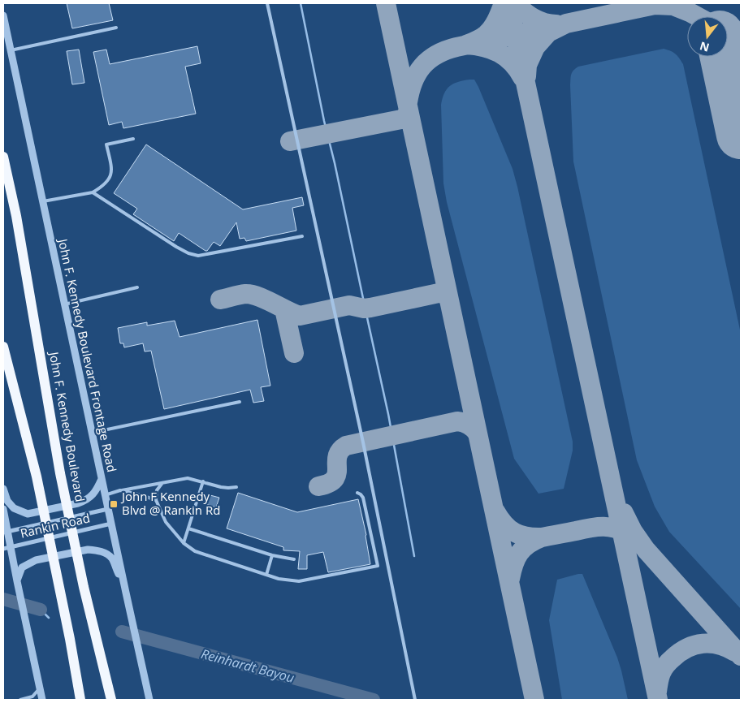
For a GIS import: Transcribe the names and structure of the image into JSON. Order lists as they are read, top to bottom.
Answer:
{
  "streets": {
    "highway": ["John F. Kennedy Boulevard"],
    "street": ["John F. Kennedy Boulevard Frontage Road", "Rankin Road"]
  },
  "crossings": [
    ["John F. Kennedy Boulevard Frontage Road", "Rankin Road"]
  ],
  "water": ["Reinhardt Bayou"],
  "places": {
    "transit": ["John F Kennedy Blvd @ Rankin Rd"]
  },
  "north": "bottom"
}
